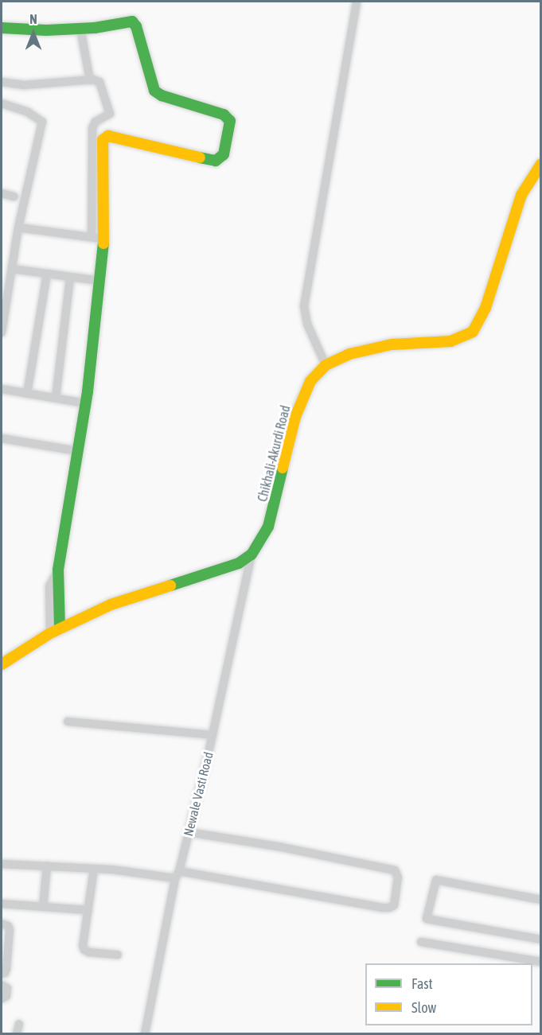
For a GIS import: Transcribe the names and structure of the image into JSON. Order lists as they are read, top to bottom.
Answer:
{
  "streets": {
    "street": ["Chikhali-Akurdi Road", "Newale Vasti Road"]
  },
  "crossings": [
    ["Chikhali-Akurdi Road", "Newale Vasti Road"]
  ],
  "legend": ["Fast", "Slow"],
  "north": "top"
}
